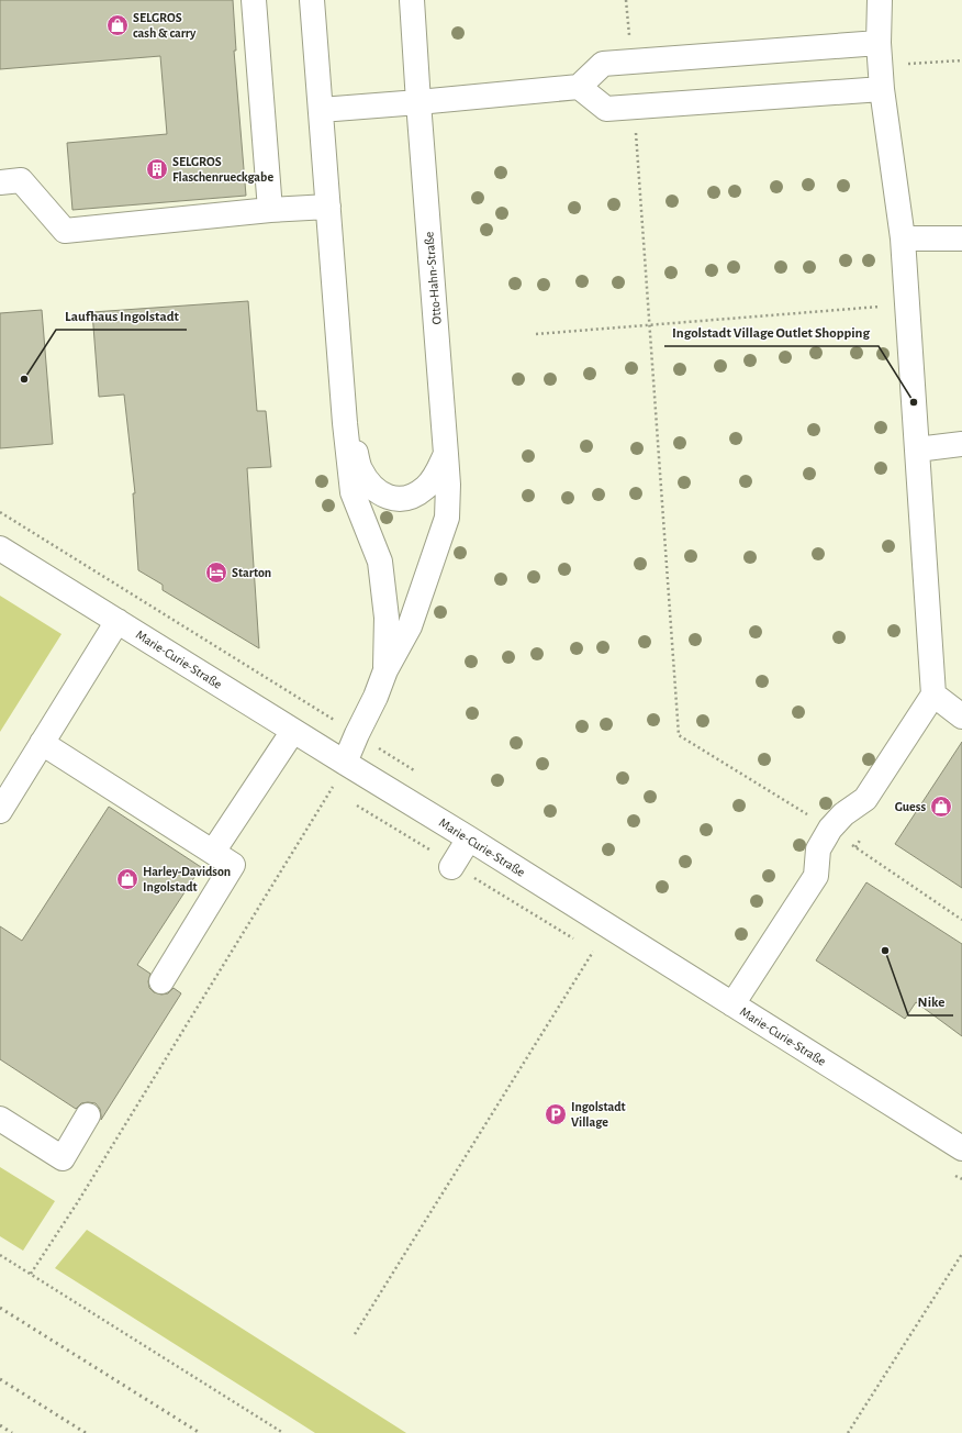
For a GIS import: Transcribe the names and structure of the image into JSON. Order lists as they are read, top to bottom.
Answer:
{
  "streets": {
    "street": ["Otto-Hahn-Straße", "Marie-Curie-Straße"]
  },
  "crossings": [
    ["Otto-Hahn-Straße", "Marie-Curie-Straße"]
  ],
  "places": {
    "shop": ["SELGROS cash & carry", "Guess", "Harley-Davidson Ingolstadt"],
    "building": ["SELGROS Flaschenrueckgabe"],
    "other": ["Laufhaus Ingolstadt", "Ingolstadt Village Outlet Shopping", "Nike"],
    "hotel": ["Starton"],
    "parking": ["Ingolstadt Village"]
  }
}
